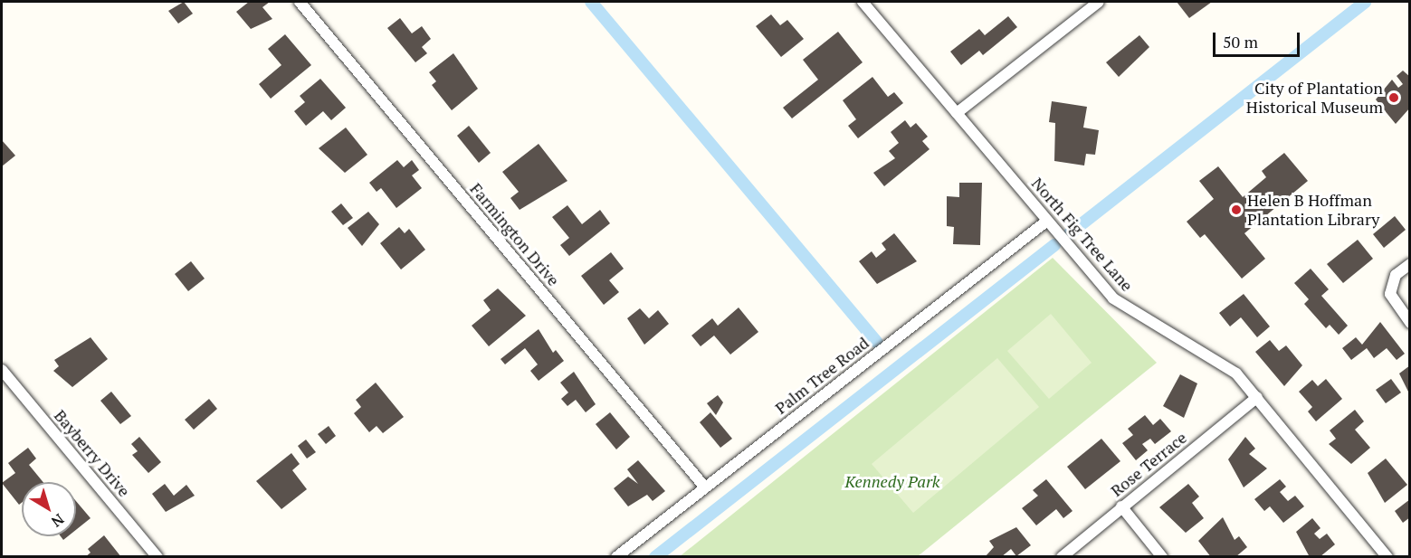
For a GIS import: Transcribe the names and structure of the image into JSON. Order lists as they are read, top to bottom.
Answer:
{
  "streets": {
    "street": [
      "Farmington Drive",
      "North Fig Tree Lane",
      "Palm Tree Road",
      "Bayberry Drive",
      "Rose Terrace"
    ]
  },
  "crossings": [
    ["Farmington Drive", "Palm Tree Road"],
    ["North Fig Tree Lane", "Palm Tree Road"],
    ["North Fig Tree Lane", "Rose Terrace"]
  ],
  "parks": ["Kennedy Park"],
  "places": ["City of Plantation Historical Museum", "Helen B Hoffman Plantation Library"],
  "scale_bar": "50 m",
  "north": "bottom right"
}
